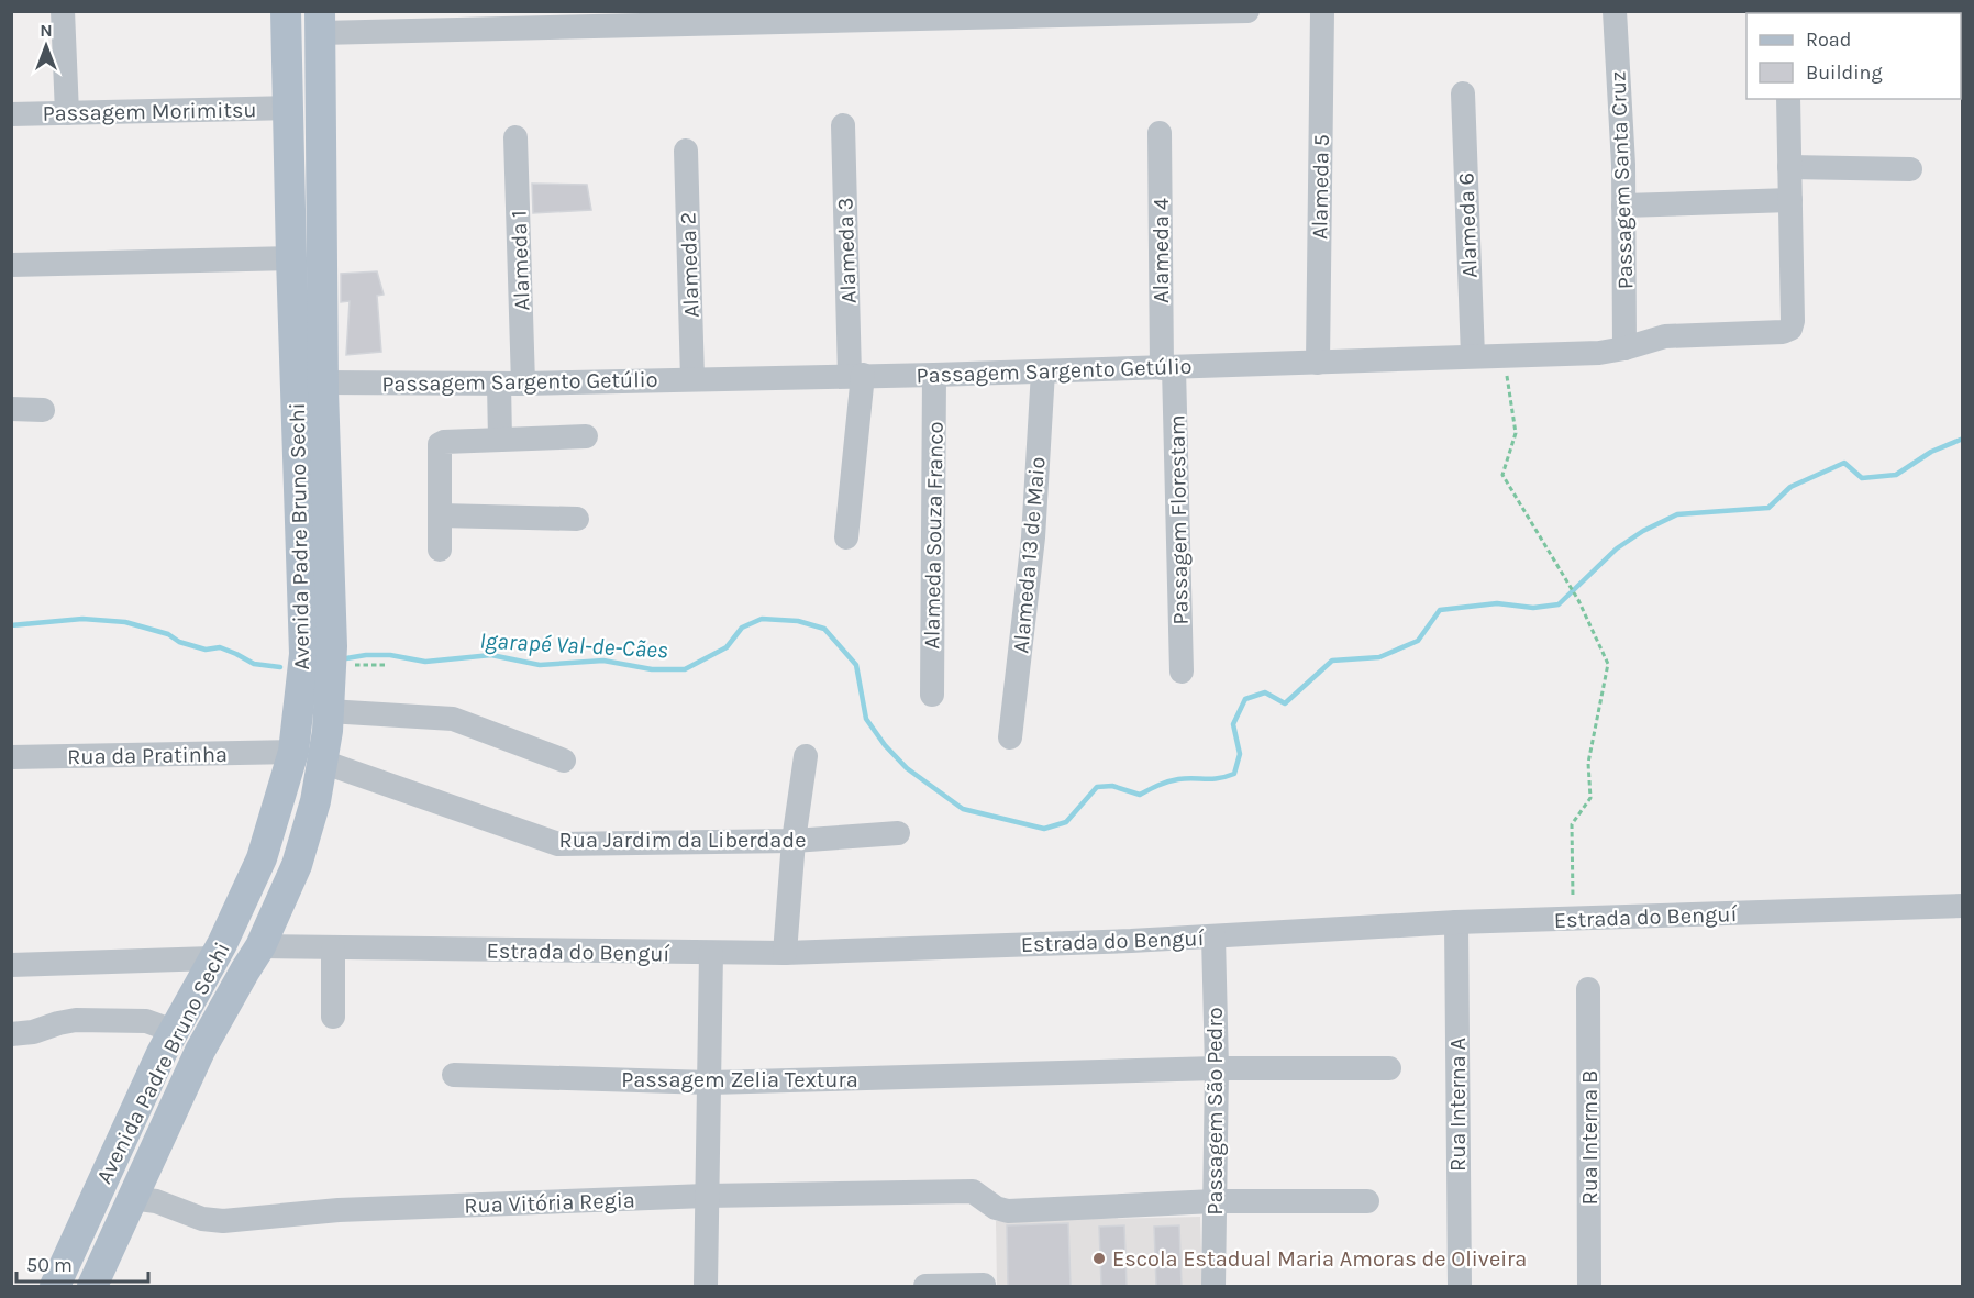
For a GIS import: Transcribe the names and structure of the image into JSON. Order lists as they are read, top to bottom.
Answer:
{
  "streets": {
    "main road": ["Avenida Padre Bruno Sechi"],
    "street": [
      "Passagem Morimitsu",
      "Passagem Santa Cruz",
      "Alameda 5",
      "Alameda 6",
      "Alameda 3",
      "Alameda 4",
      "Alameda 1",
      "Alameda 2",
      "Passagem Sargento Getúlio",
      "Passagem Florestam",
      "Alameda Souza Franco",
      "Alameda 13 de Maio",
      "Rua da Pratinha",
      "Rua Jardim da Liberdade",
      "Estrada do Benguí",
      "Passagem Zelia Textura",
      "Rua Interna A",
      "Passagem São Pedro",
      "Rua Interna B",
      "Rua Vitória Regia"
    ]
  },
  "crossings": [
    ["Passagem Morimitsu", "Avenida Padre Bruno Sechi"],
    ["Passagem Santa Cruz", "Passagem Sargento Getúlio"],
    ["Alameda 5", "Passagem Sargento Getúlio"],
    ["Alameda 6", "Passagem Sargento Getúlio"],
    ["Alameda 3", "Passagem Sargento Getúlio"],
    ["Alameda 4", "Passagem Sargento Getúlio"],
    ["Alameda 4", "Passagem Florestam"],
    ["Alameda 1", "Passagem Sargento Getúlio"],
    ["Alameda 2", "Passagem Sargento Getúlio"],
    ["Passagem Sargento Getúlio", "Passagem Florestam"],
    ["Passagem Sargento Getúlio", "Alameda Souza Franco"],
    ["Passagem Sargento Getúlio", "Avenida Padre Bruno Sechi"],
    ["Passagem Sargento Getúlio", "Alameda 13 de Maio"],
    ["Avenida Padre Bruno Sechi", "Rua da Pratinha"],
    ["Avenida Padre Bruno Sechi", "Rua Jardim da Liberdade"],
    ["Avenida Padre Bruno Sechi", "Estrada do Benguí"],
    ["Avenida Padre Bruno Sechi", "Rua Vitória Regia"],
    ["Rua da Pratinha", "Rua Jardim da Liberdade"],
    ["Estrada do Benguí", "Rua Interna A"],
    ["Estrada do Benguí", "Passagem São Pedro"],
    ["Passagem Zelia Textura", "Passagem São Pedro"],
    ["Passagem São Pedro", "Rua Vitória Regia"]
  ],
  "water": ["Igarapé Val-de-Cães"],
  "places": ["Escola Estadual Maria Amoras de Oliveira"],
  "legend": ["Road", "Building"],
  "scale_bar": "50 m",
  "north": "top"
}
